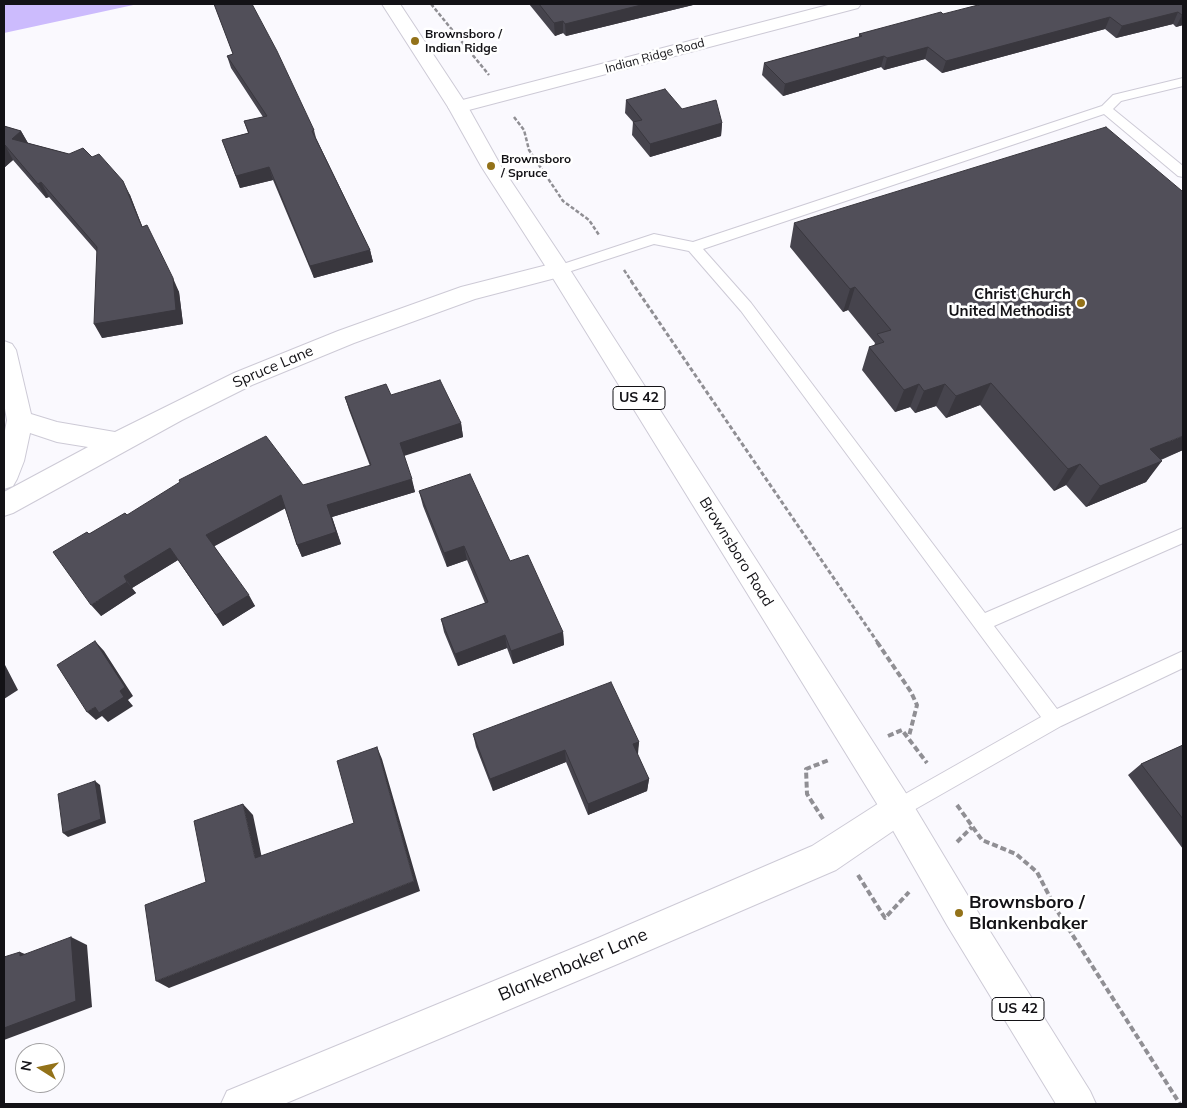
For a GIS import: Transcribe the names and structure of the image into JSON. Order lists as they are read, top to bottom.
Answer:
{
  "streets": {
    "street": [
      "Indian Ridge Road",
      "Spruce Lane",
      "US 42",
      "Brownsboro Road",
      "Blankenbaker Lane"
    ]
  },
  "crossings": [
    ["Indian Ridge Road", "Brownsboro Road"],
    ["Spruce Lane", "Brownsboro Road"],
    ["Brownsboro Road", "Blankenbaker Lane"]
  ],
  "places": [
    "Brownsboro / Indian Ridge",
    "Brownsboro / Spruce",
    "Christ Church United Methodist",
    "Brownsboro / Blankenbaker"
  ],
  "north": "left"
}
